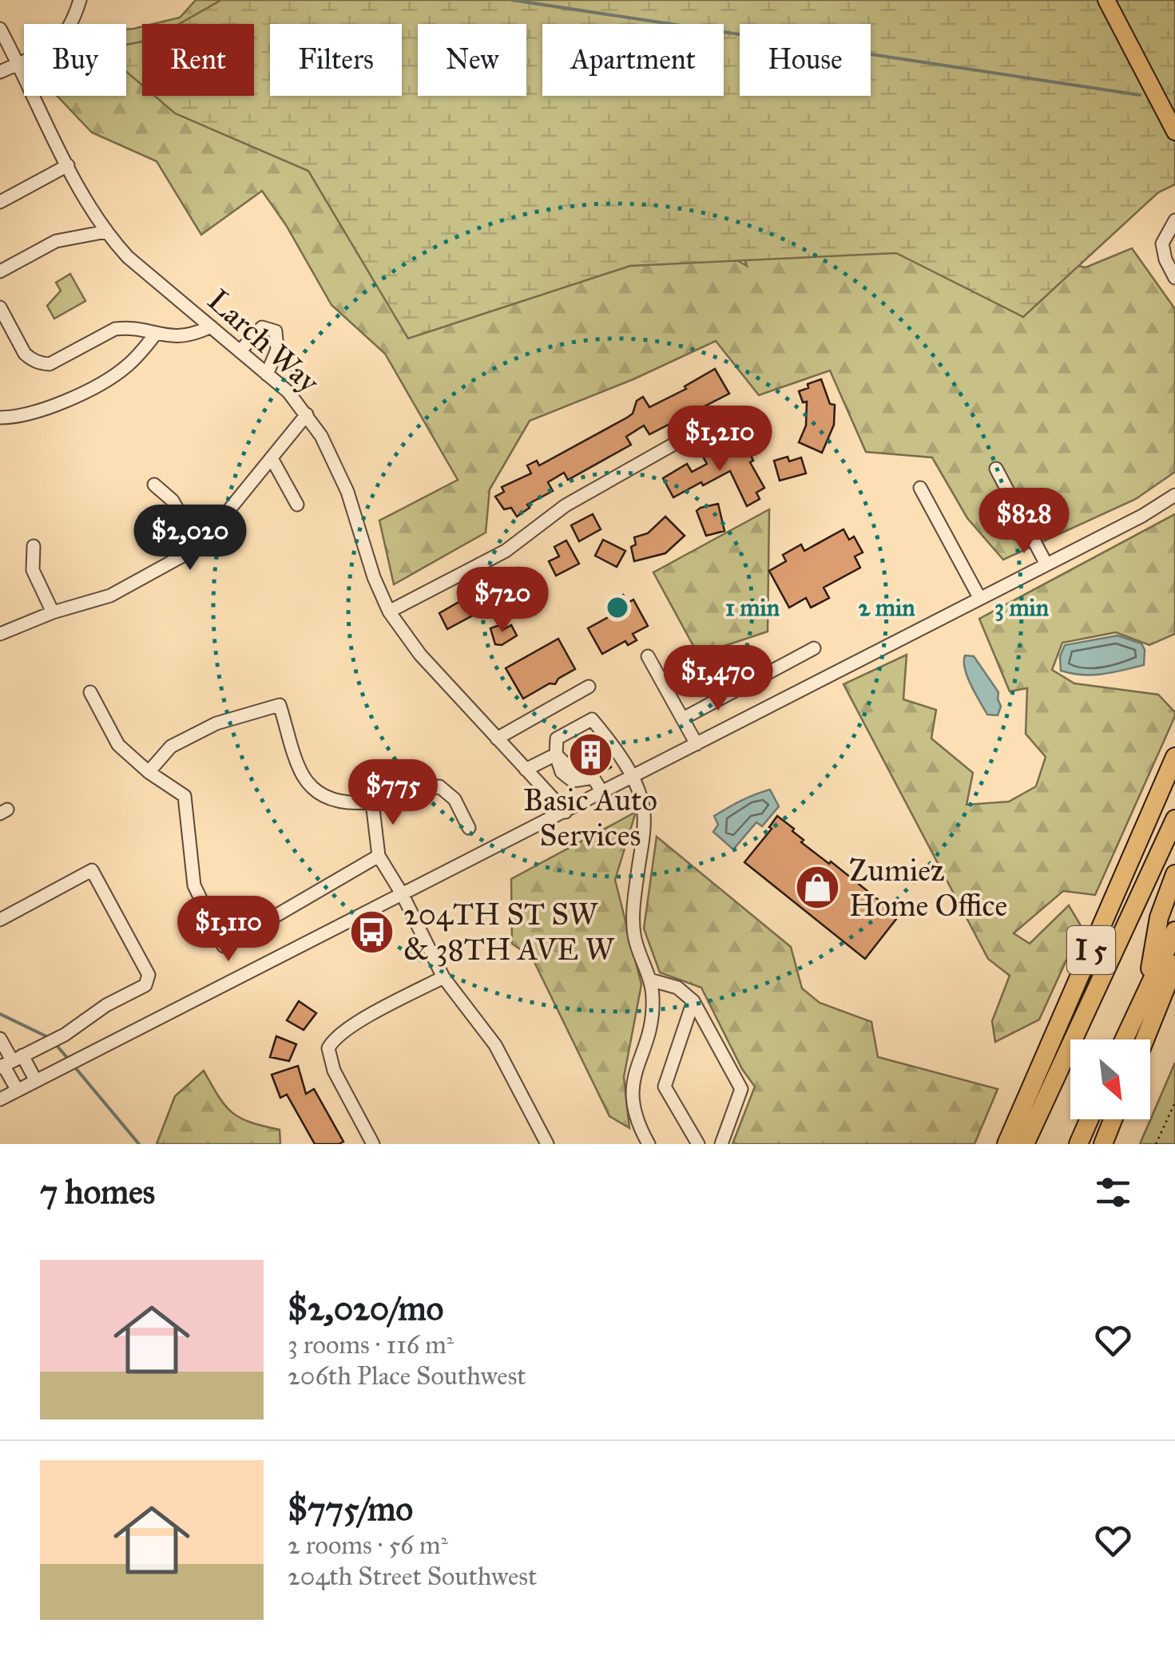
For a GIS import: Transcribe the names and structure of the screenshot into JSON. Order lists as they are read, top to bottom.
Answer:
{
  "streets": {
    "highway": ["I 5"],
    "street": ["Larch Way"]
  },
  "places": {
    "building": ["Basic Auto Services"],
    "shop": ["Zumiez Home Office"],
    "bus stop": ["204TH ST SW & 38TH AVE W"]
  },
  "north": "bottom right",
  "page": {
    "chip": [
      "Buy",
      "Rent",
      "Filters",
      "New",
      "Apartment",
      "House"
    ],
    "price": [
      "$1,210",
      "$828",
      "$2,020",
      "$720",
      "$1,470",
      "$775",
      "$1,110"
    ],
    "heading": "7 homes",
    "list": [
      {
        "name": "$2,020/mo",
        "note": "3 rooms · 116 m² · 206th Place Southwest"
      },
      {
        "name": "$775/mo",
        "note": "2 rooms · 56 m² · 204th Street Southwest"
      }
    ]
  },
  "rings": ["1 min", "2 min", "3 min"]
}
